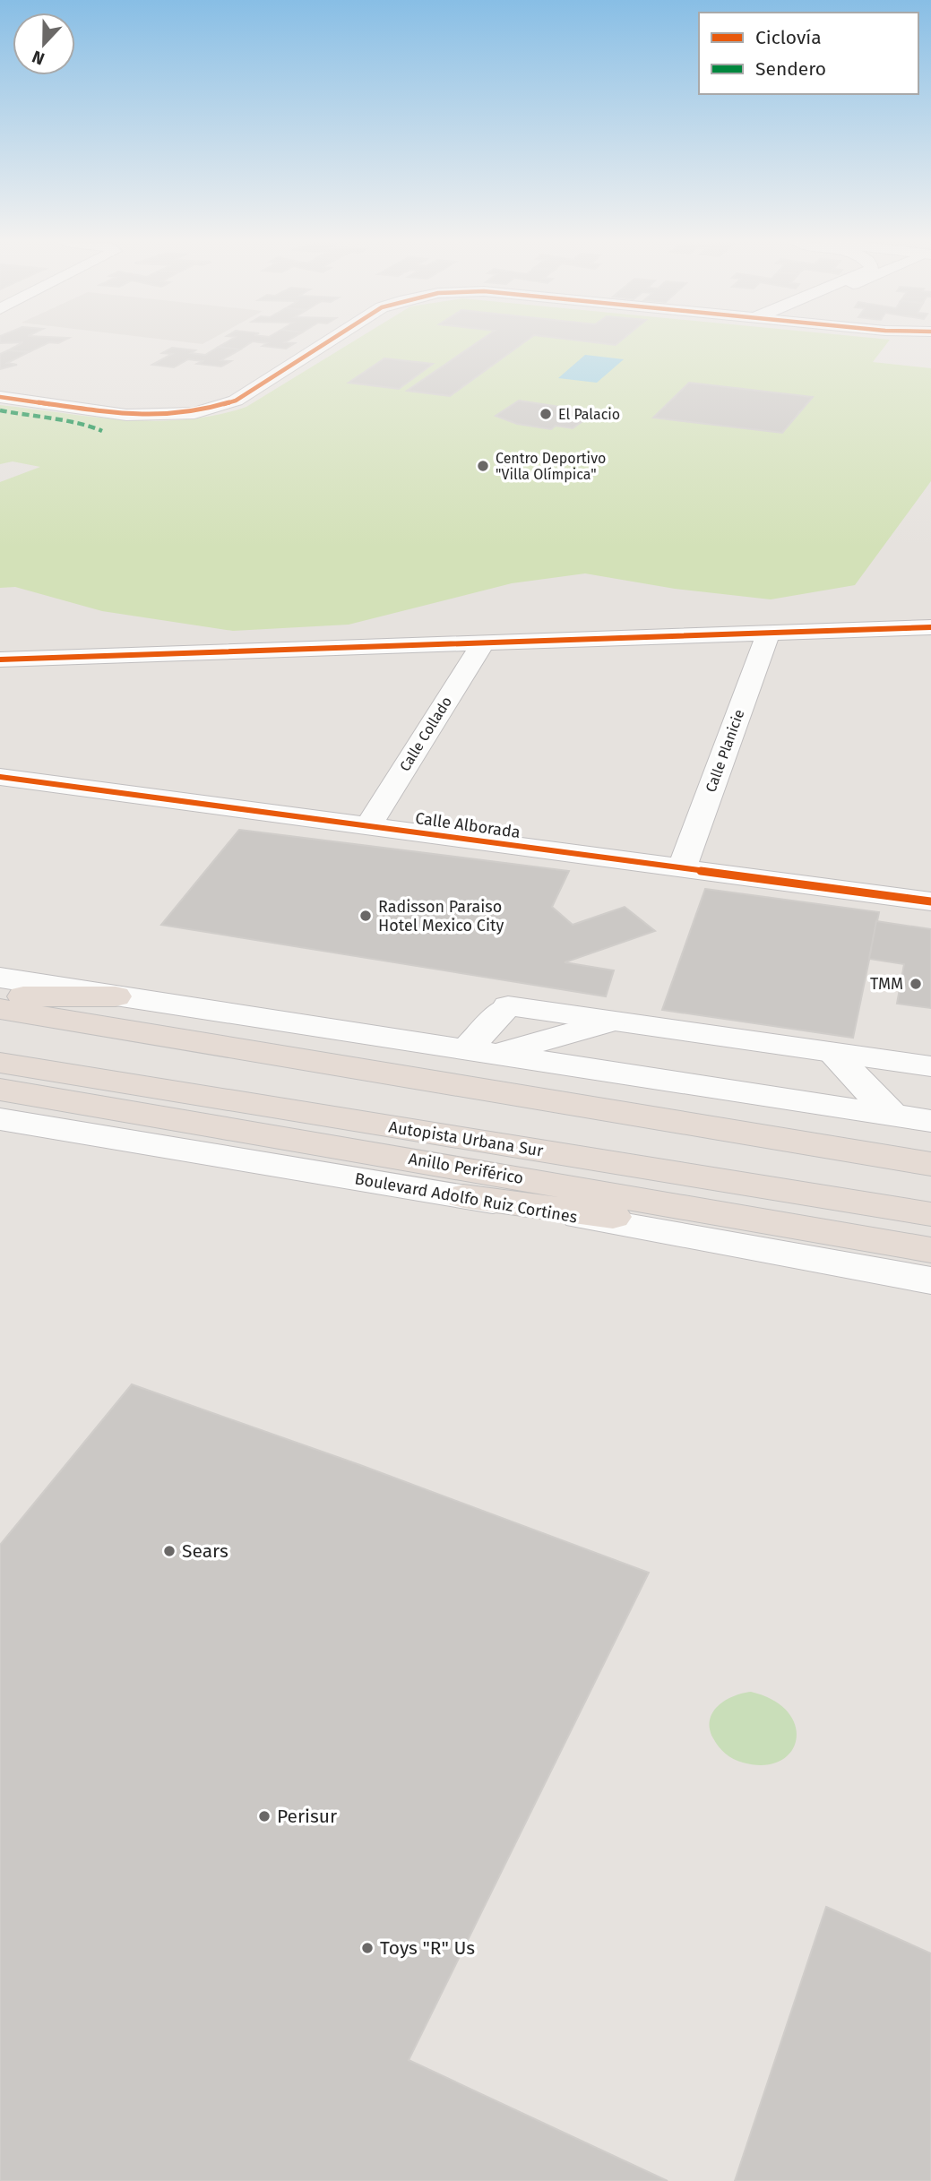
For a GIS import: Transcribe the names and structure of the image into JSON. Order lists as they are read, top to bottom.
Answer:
{
  "streets": {
    "highway": ["Autopista Urbana Sur", "Anillo Periférico"],
    "street": [
      "Calle Collado",
      "Calle Planicie",
      "Calle Alborada",
      "Boulevard Adolfo Ruiz Cortines"
    ]
  },
  "crossings": [
    ["Calle Collado", "Calle Alborada"],
    ["Calle Planicie", "Calle Alborada"]
  ],
  "places": [
    "El Palacio",
    "Centro Deportivo \"Villa Olímpica\"",
    "Radisson Paraiso Hotel Mexico City",
    "TMM",
    "Sears",
    "Perisur",
    "Toys \"R\" Us"
  ],
  "legend": ["Ciclovía", "Sendero"],
  "north": "bottom"
}
